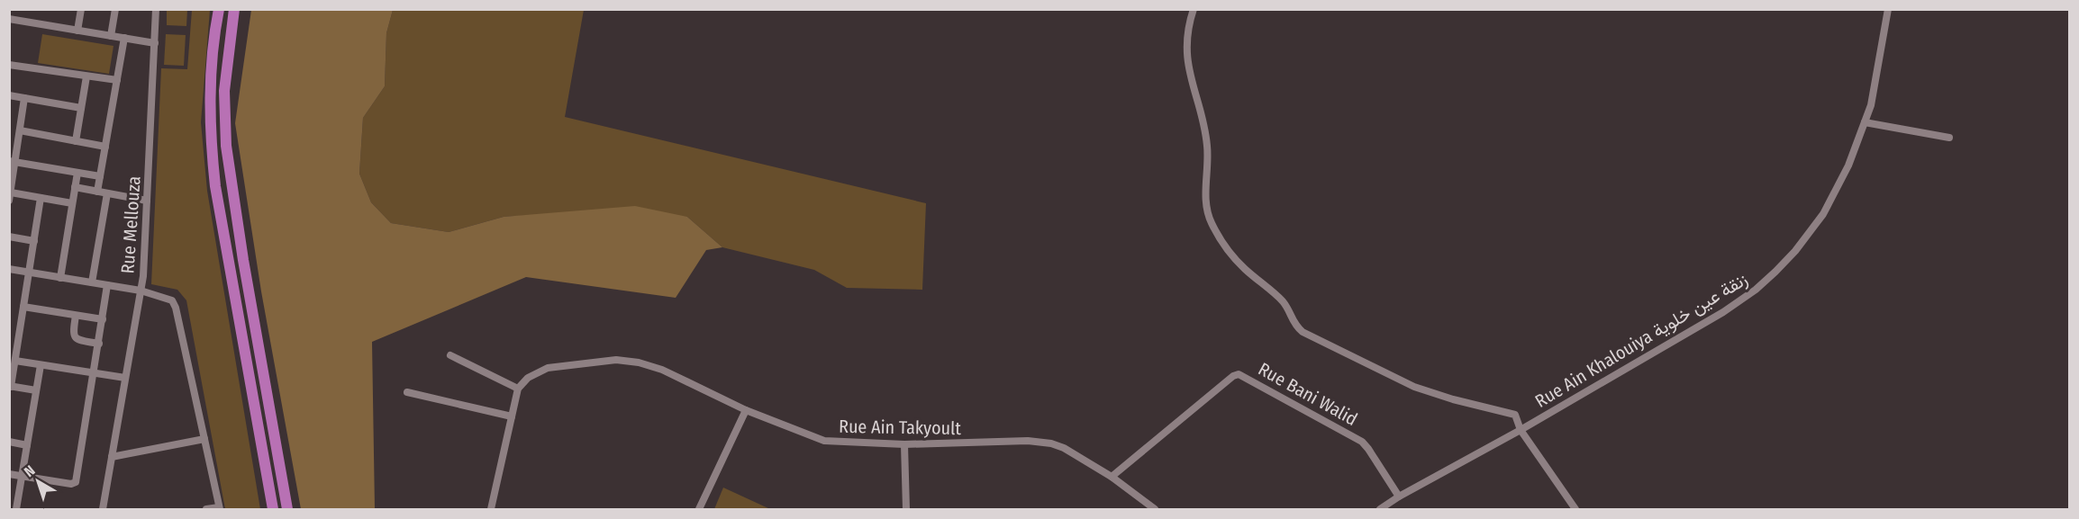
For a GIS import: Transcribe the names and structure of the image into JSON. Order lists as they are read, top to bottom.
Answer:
{
  "streets": {
    "street": [
      "Rue Mellouza",
      "Rue Ain Khalouiya زنقة عين خلوية",
      "Rue Bani Walid",
      "Rue Ain Takyoult"
    ]
  },
  "crossings": [
    ["Rue Ain Khalouiya زنقة عين خلوية", "Rue Bani Walid"],
    ["Rue Bani Walid", "Rue Ain Takyoult"]
  ],
  "north": "top left"
}
